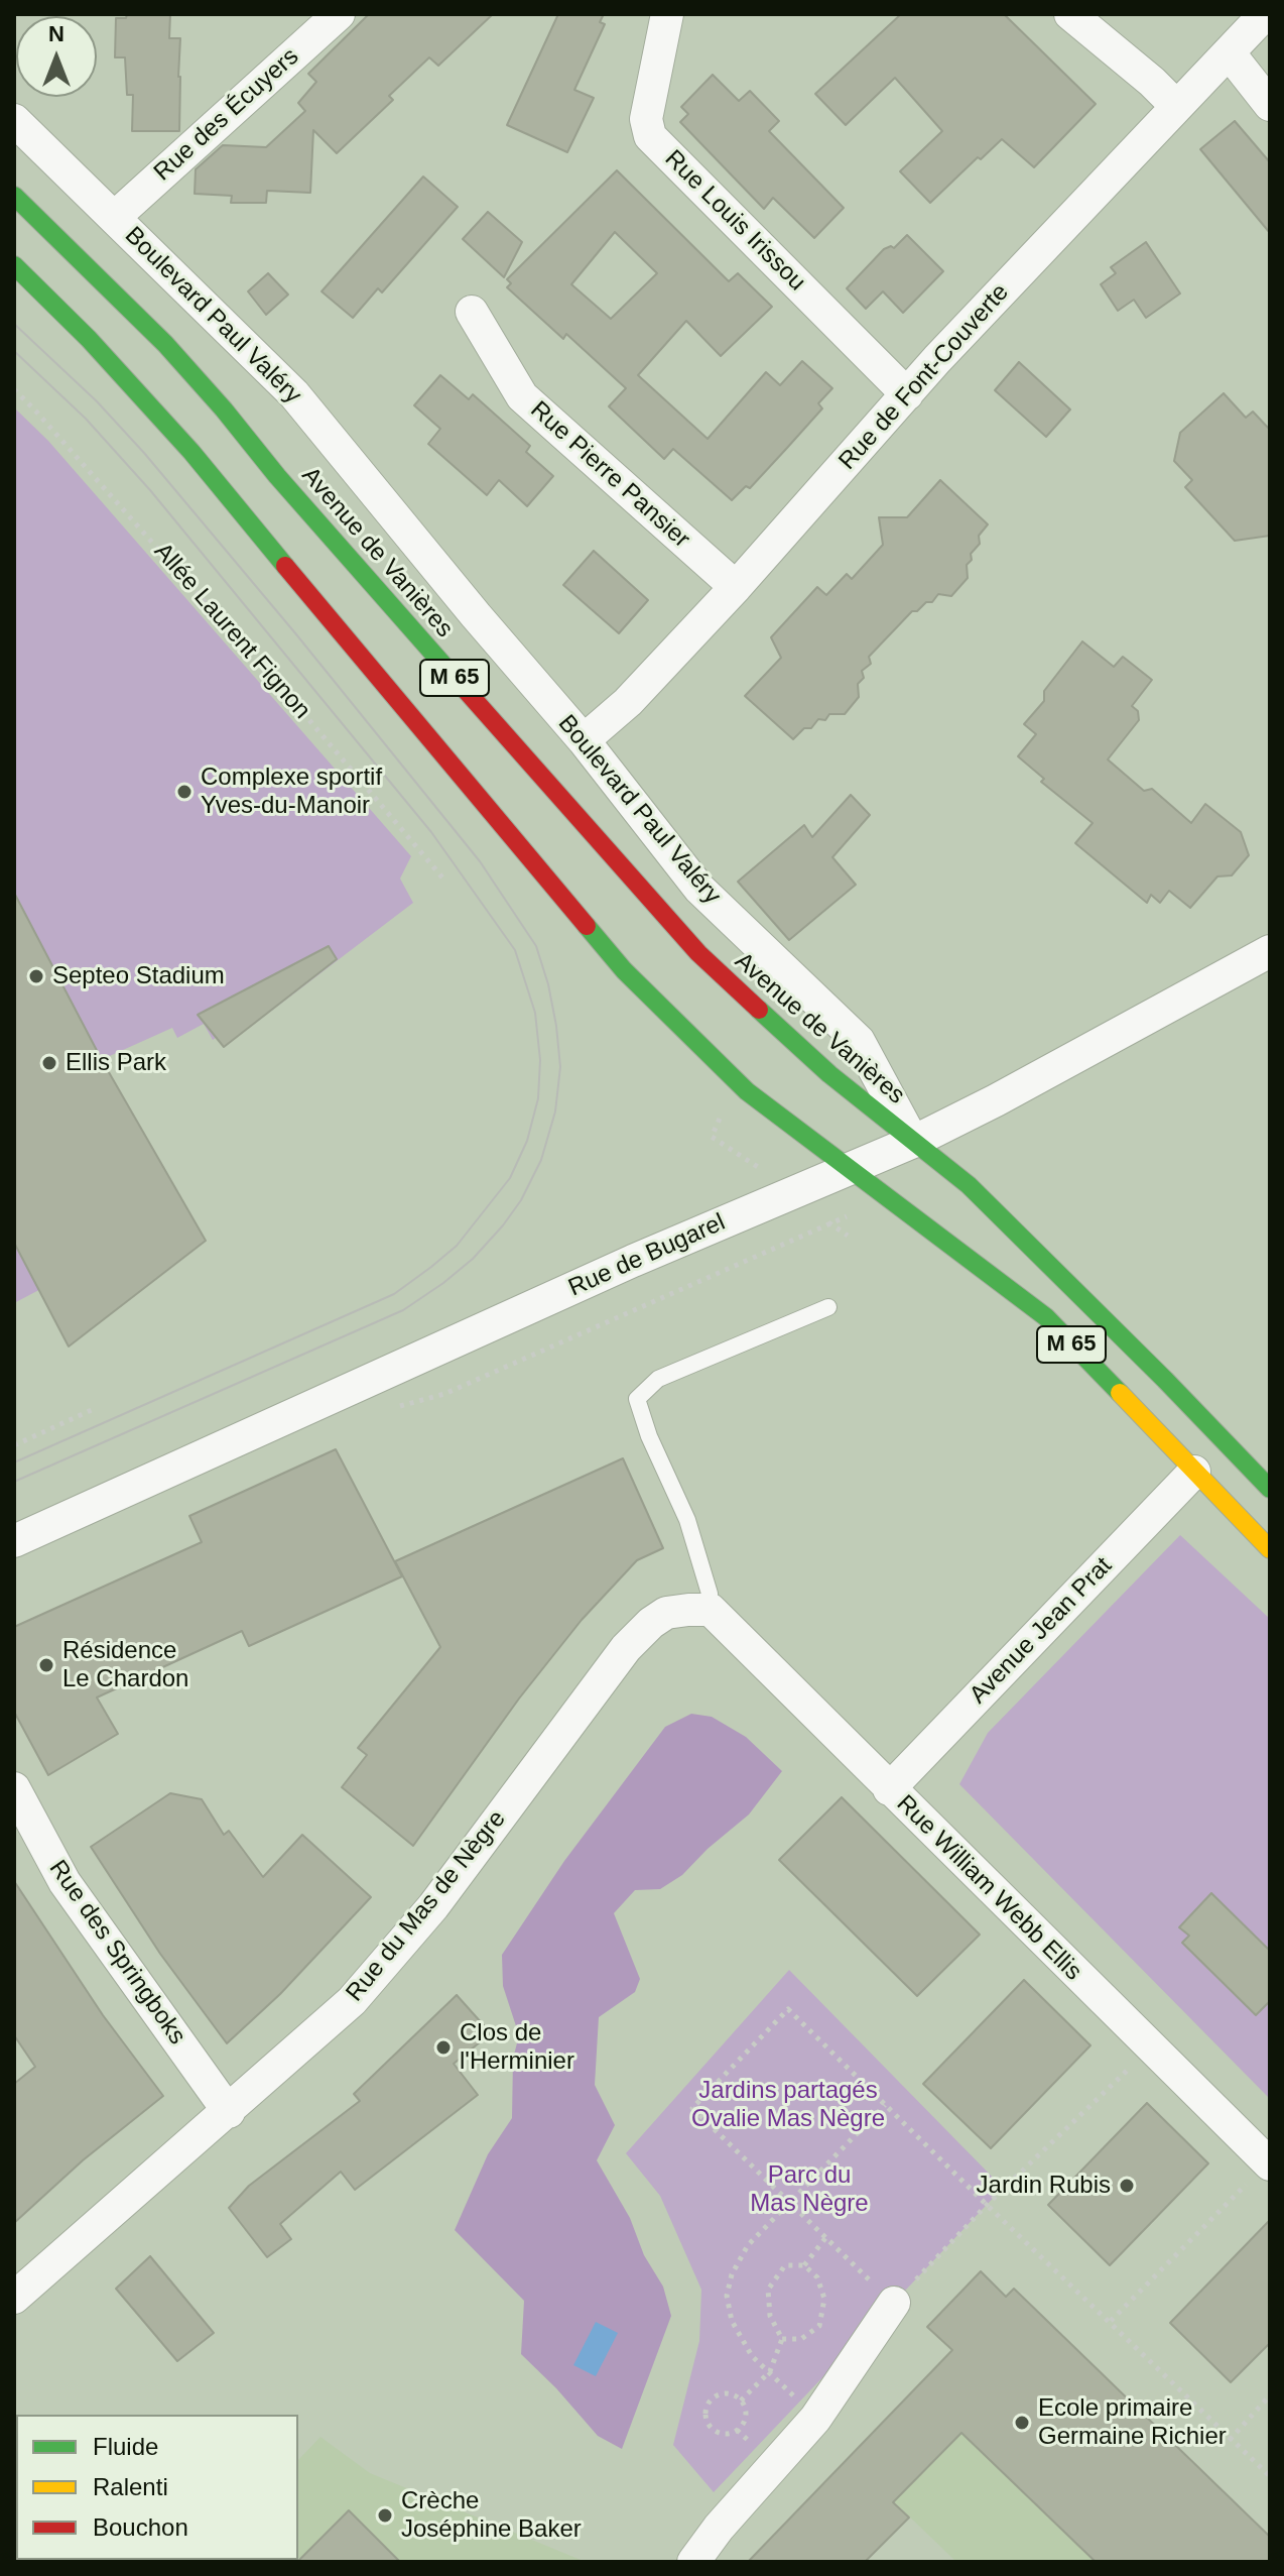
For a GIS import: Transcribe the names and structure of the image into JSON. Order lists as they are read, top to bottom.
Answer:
{
  "streets": {
    "main road": ["Boulevard Paul Valéry", "Avenue de Vanières", "M 65"],
    "street": [
      "Rue des Écuyers",
      "Rue Louis Irissou",
      "Rue de Font-Couverte",
      "Rue Pierre Pansier",
      "Rue de Bugarel",
      "Avenue Jean Prat",
      "Rue William Webb Ellis",
      "Rue du Mas de Nègre",
      "Rue des Springboks"
    ],
    "path": ["Allée Laurent Fignon"]
  },
  "crossings": [
    ["Rue des Écuyers", "Boulevard Paul Valéry"],
    ["Rue Louis Irissou", "Rue de Font-Couverte"],
    ["Boulevard Paul Valéry", "Rue de Font-Couverte"],
    ["Boulevard Paul Valéry", "Avenue de Vanières"],
    ["Boulevard Paul Valéry", "Rue de Bugarel"],
    ["Rue de Font-Couverte", "Rue Pierre Pansier"],
    ["Avenue de Vanières", "Rue de Bugarel"],
    ["M 65", "Rue de Bugarel"],
    ["M 65", "Avenue Jean Prat"],
    ["Avenue Jean Prat", "Rue William Webb Ellis"],
    ["Rue William Webb Ellis", "Rue du Mas de Nègre"],
    ["Rue du Mas de Nègre", "Rue des Springboks"]
  ],
  "parks": ["Jardins partagés Ovalie Mas Nègre", "Parc du Mas Nègre"],
  "places": [
    "Complexe sportif Yves-du-Manoir",
    "Septeo Stadium",
    "Ellis Park",
    "Résidence Le Chardon",
    "Clos de l'Herminier",
    "Jardin Rubis",
    "Ecole primaire Germaine Richier",
    "Crèche Joséphine Baker"
  ],
  "legend": ["Fluide", "Ralenti", "Bouchon"],
  "north": "top"
}
